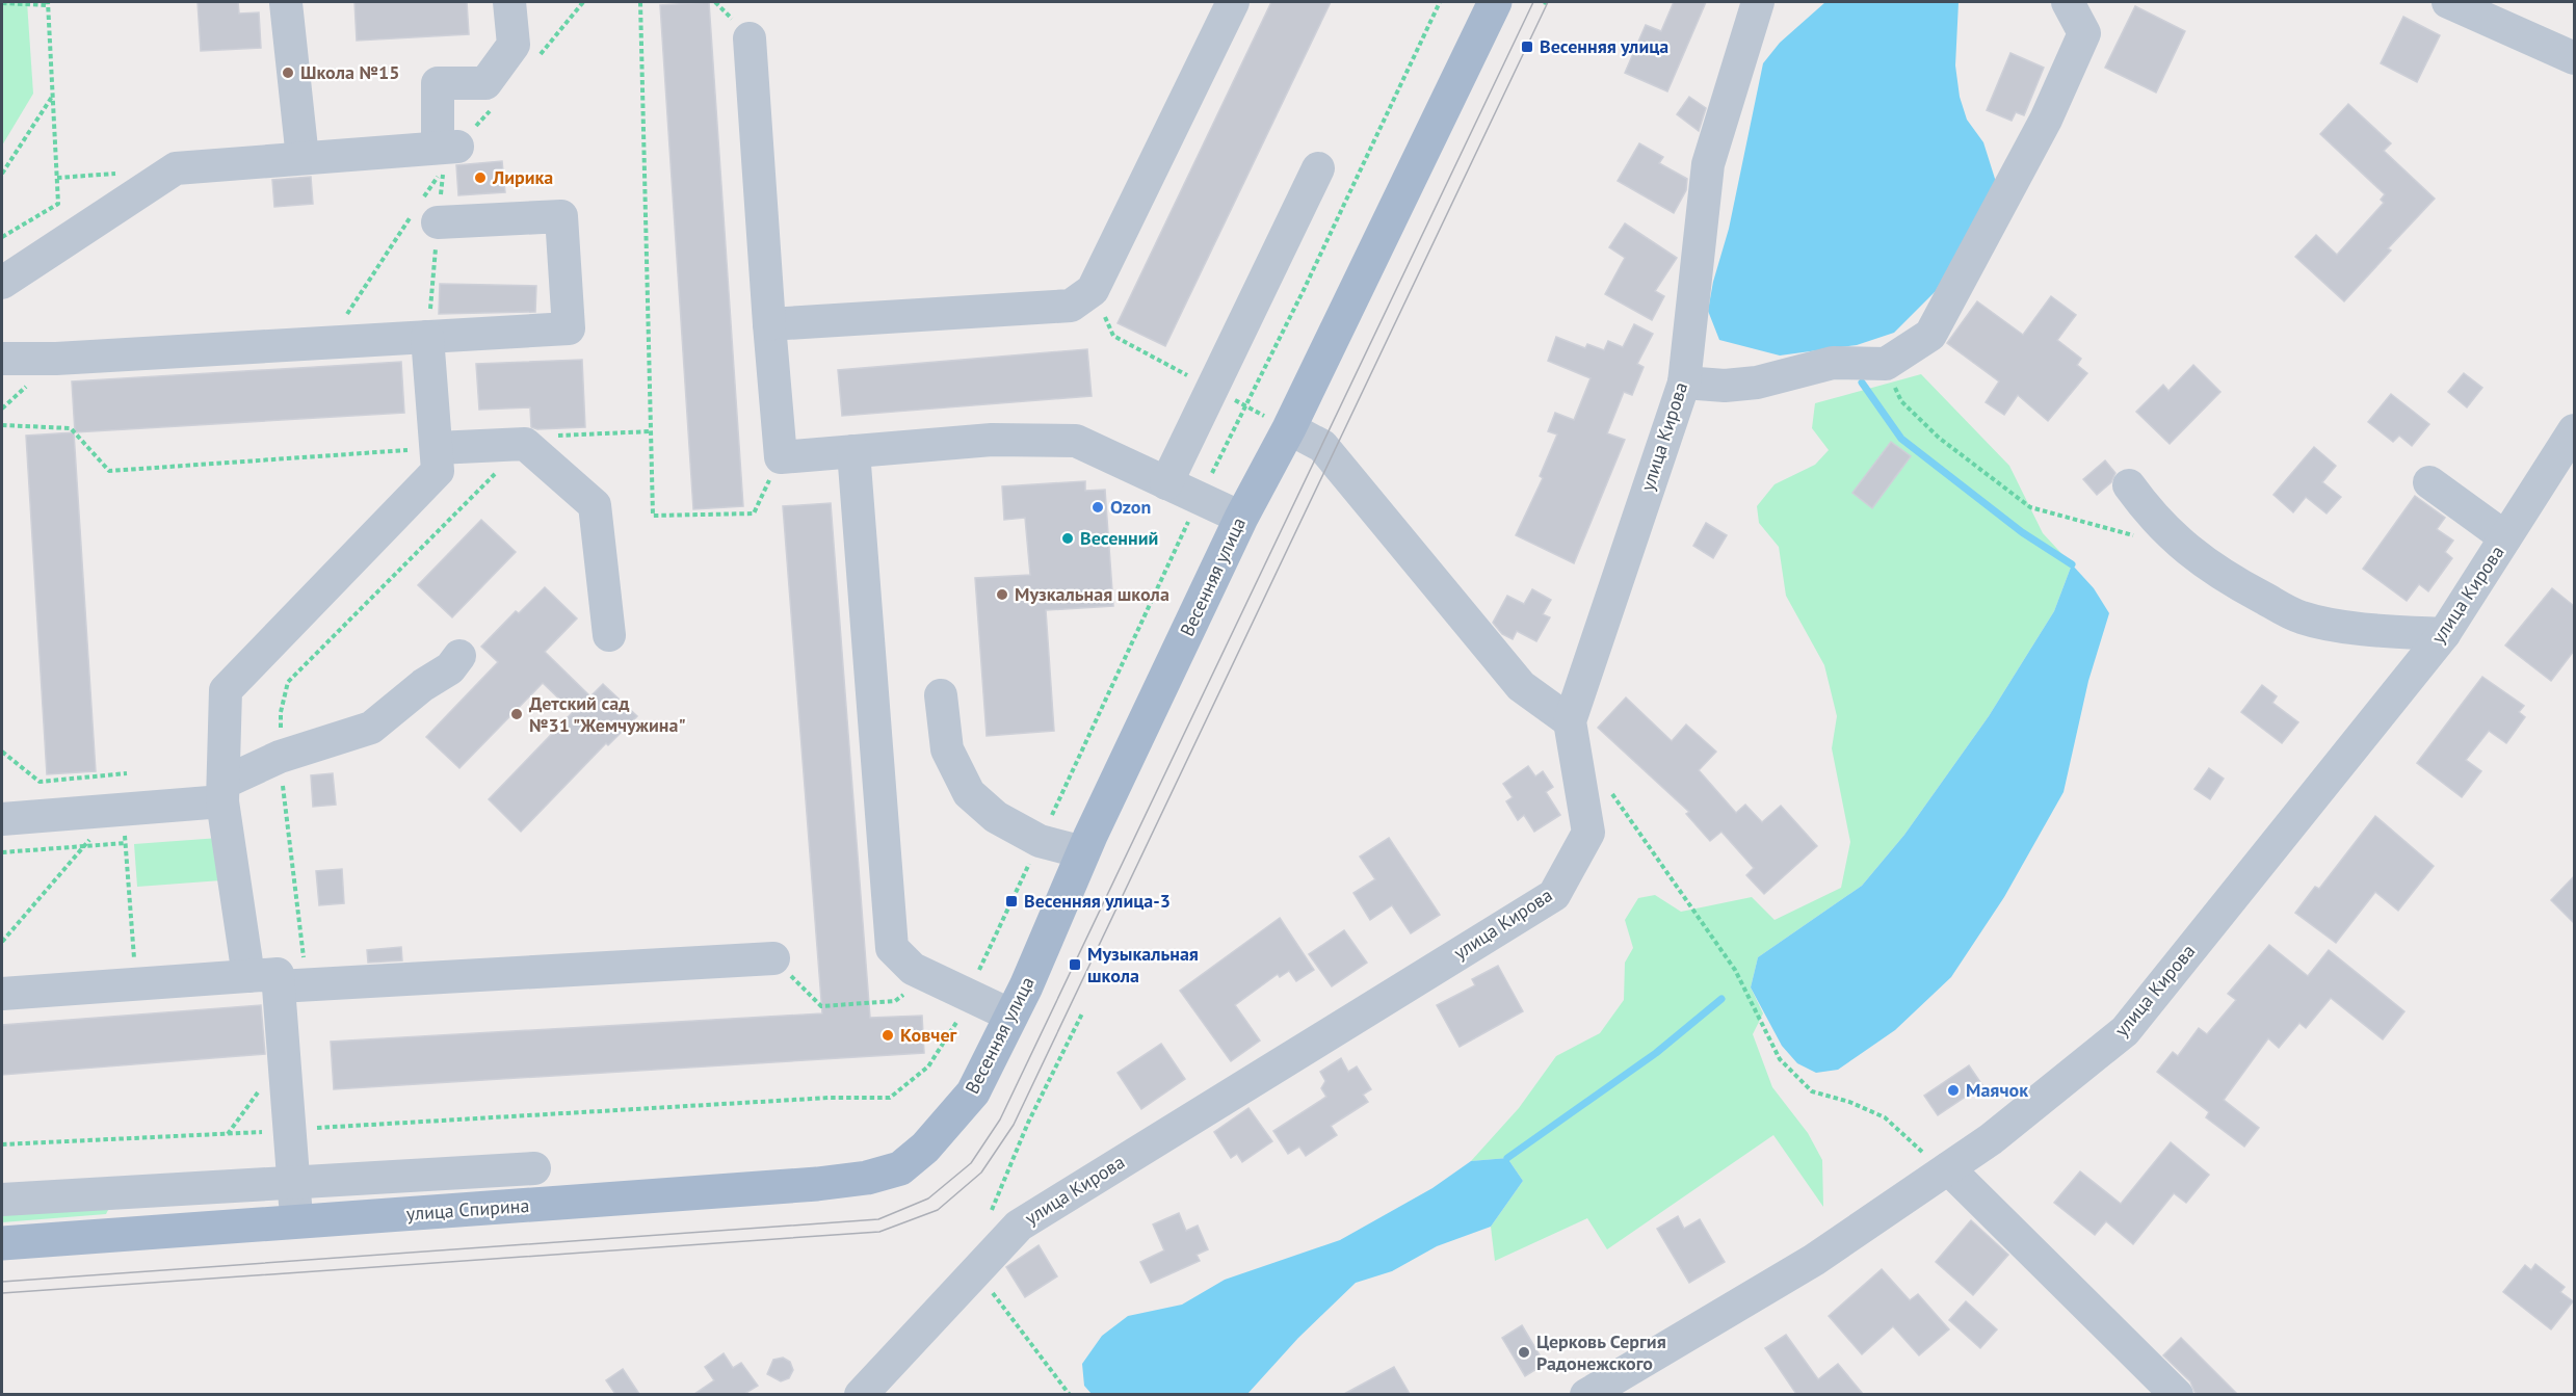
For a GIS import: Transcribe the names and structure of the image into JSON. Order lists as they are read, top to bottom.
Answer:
{
  "streets": {
    "main road": ["Весенняя улица", "улица Спирина"],
    "street": ["улица Кирова"]
  },
  "crossings": [
    ["Весенняя улица", "улица Спирина"]
  ],
  "places": {
    "transit": ["Весенняя улица", "Весенняя улица-3", "Музыкальная школа"],
    "other": [
      "Школа №15",
      "Лирика",
      "Ozon",
      "Весенний",
      "Музкальная школа",
      "Детский сад №31 \"Жемчужина\"",
      "Ковчег",
      "Маячок",
      "Церковь Сергия Радонежского"
    ]
  }
}
